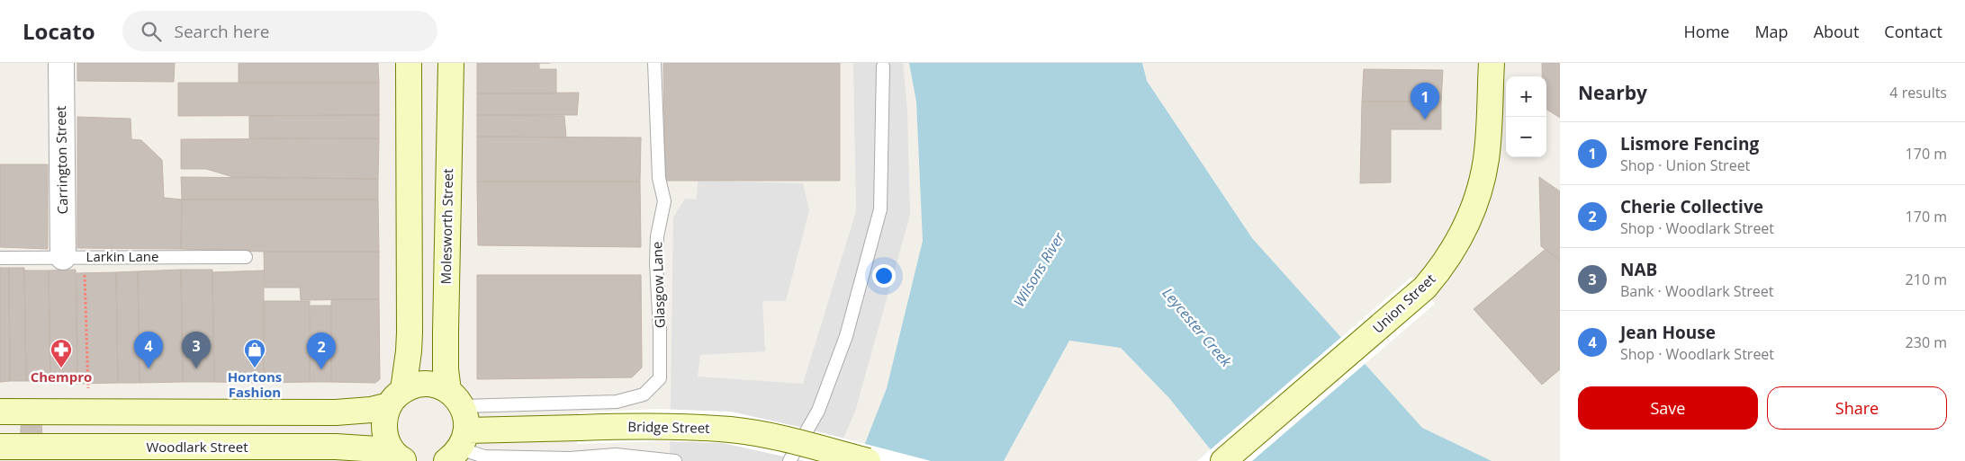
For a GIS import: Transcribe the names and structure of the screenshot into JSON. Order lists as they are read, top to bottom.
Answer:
{
  "streets": {
    "main road": [
      "Molesworth Street",
      "Union Street",
      "Bridge Street",
      "Woodlark Street"
    ],
    "street": ["Carrington Street"],
    "lane": ["Larkin Lane", "Glasgow Lane"]
  },
  "crossings": [
    ["Carrington Street", "Larkin Lane"],
    ["Molesworth Street", "Bridge Street"],
    ["Glasgow Lane", "Bridge Street"]
  ],
  "water": ["Wilsons River", "Leycester Creek"],
  "places": {
    "pharmacy": ["Chempro"],
    "shop": ["Hortons Fashion"]
  },
  "page": {
    "header": "Locato",
    "search": "Search here",
    "nav": [
      "Home",
      "Map",
      "About",
      "Contact"
    ],
    "heading": ["Nearby", "4 results"],
    "map_buttons": ["+", "−"],
    "pins": [
      "1",
      "3",
      "4",
      "2"
    ],
    "list": [
      {
        "mark": "1",
        "name": "Lismore Fencing",
        "note": "Shop · Union Street",
        "value": "170 m"
      },
      {
        "mark": "2",
        "name": "Cherie Collective",
        "note": "Shop · Woodlark Street",
        "value": "170 m"
      },
      {
        "mark": "3",
        "name": "NAB",
        "note": "Bank · Woodlark Street",
        "value": "210 m"
      },
      {
        "mark": "4",
        "name": "Jean House",
        "note": "Shop · Woodlark Street",
        "value": "230 m"
      }
    ],
    "buttons": ["Save", "Share"]
  }
}
